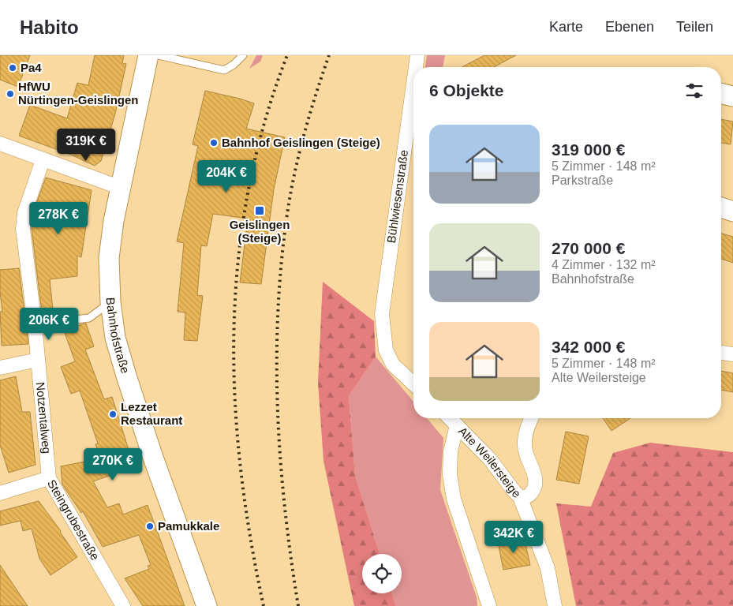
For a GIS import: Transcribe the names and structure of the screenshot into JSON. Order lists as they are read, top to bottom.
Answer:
{
  "streets": {
    "street": [
      "Bühlwiesenstraße",
      "Bahnhofstraße",
      "Notzentalweg",
      "Alte Weilersteige",
      "Steingrubestraße"
    ]
  },
  "crossings": [
    ["Notzentalweg", "Steingrubestraße"]
  ],
  "places": {
    "other": [
      "Pa4",
      "HfWU Nürtingen-Geislingen",
      "Bahnhof Geislingen (Steige)",
      "Lezzet Restaurant",
      "Pamukkale"
    ],
    "transit": ["Geislingen (Steige)"]
  },
  "page": {
    "header": "Habito",
    "nav": ["Karte", "Ebenen", "Teilen"],
    "heading": "6 Objekte",
    "list": [
      {
        "name": "319 000 €",
        "note": "5 Zimmer · 148 m² · Parkstraße"
      },
      {
        "name": "270 000 €",
        "note": "4 Zimmer · 132 m² · Bahnhofstraße"
      },
      {
        "name": "342 000 €",
        "note": "5 Zimmer · 148 m² · Alte Weilersteige"
      }
    ],
    "price": [
      "319K €",
      "204K €",
      "278K €",
      "206K €",
      "270K €",
      "342K €"
    ]
  }
}
